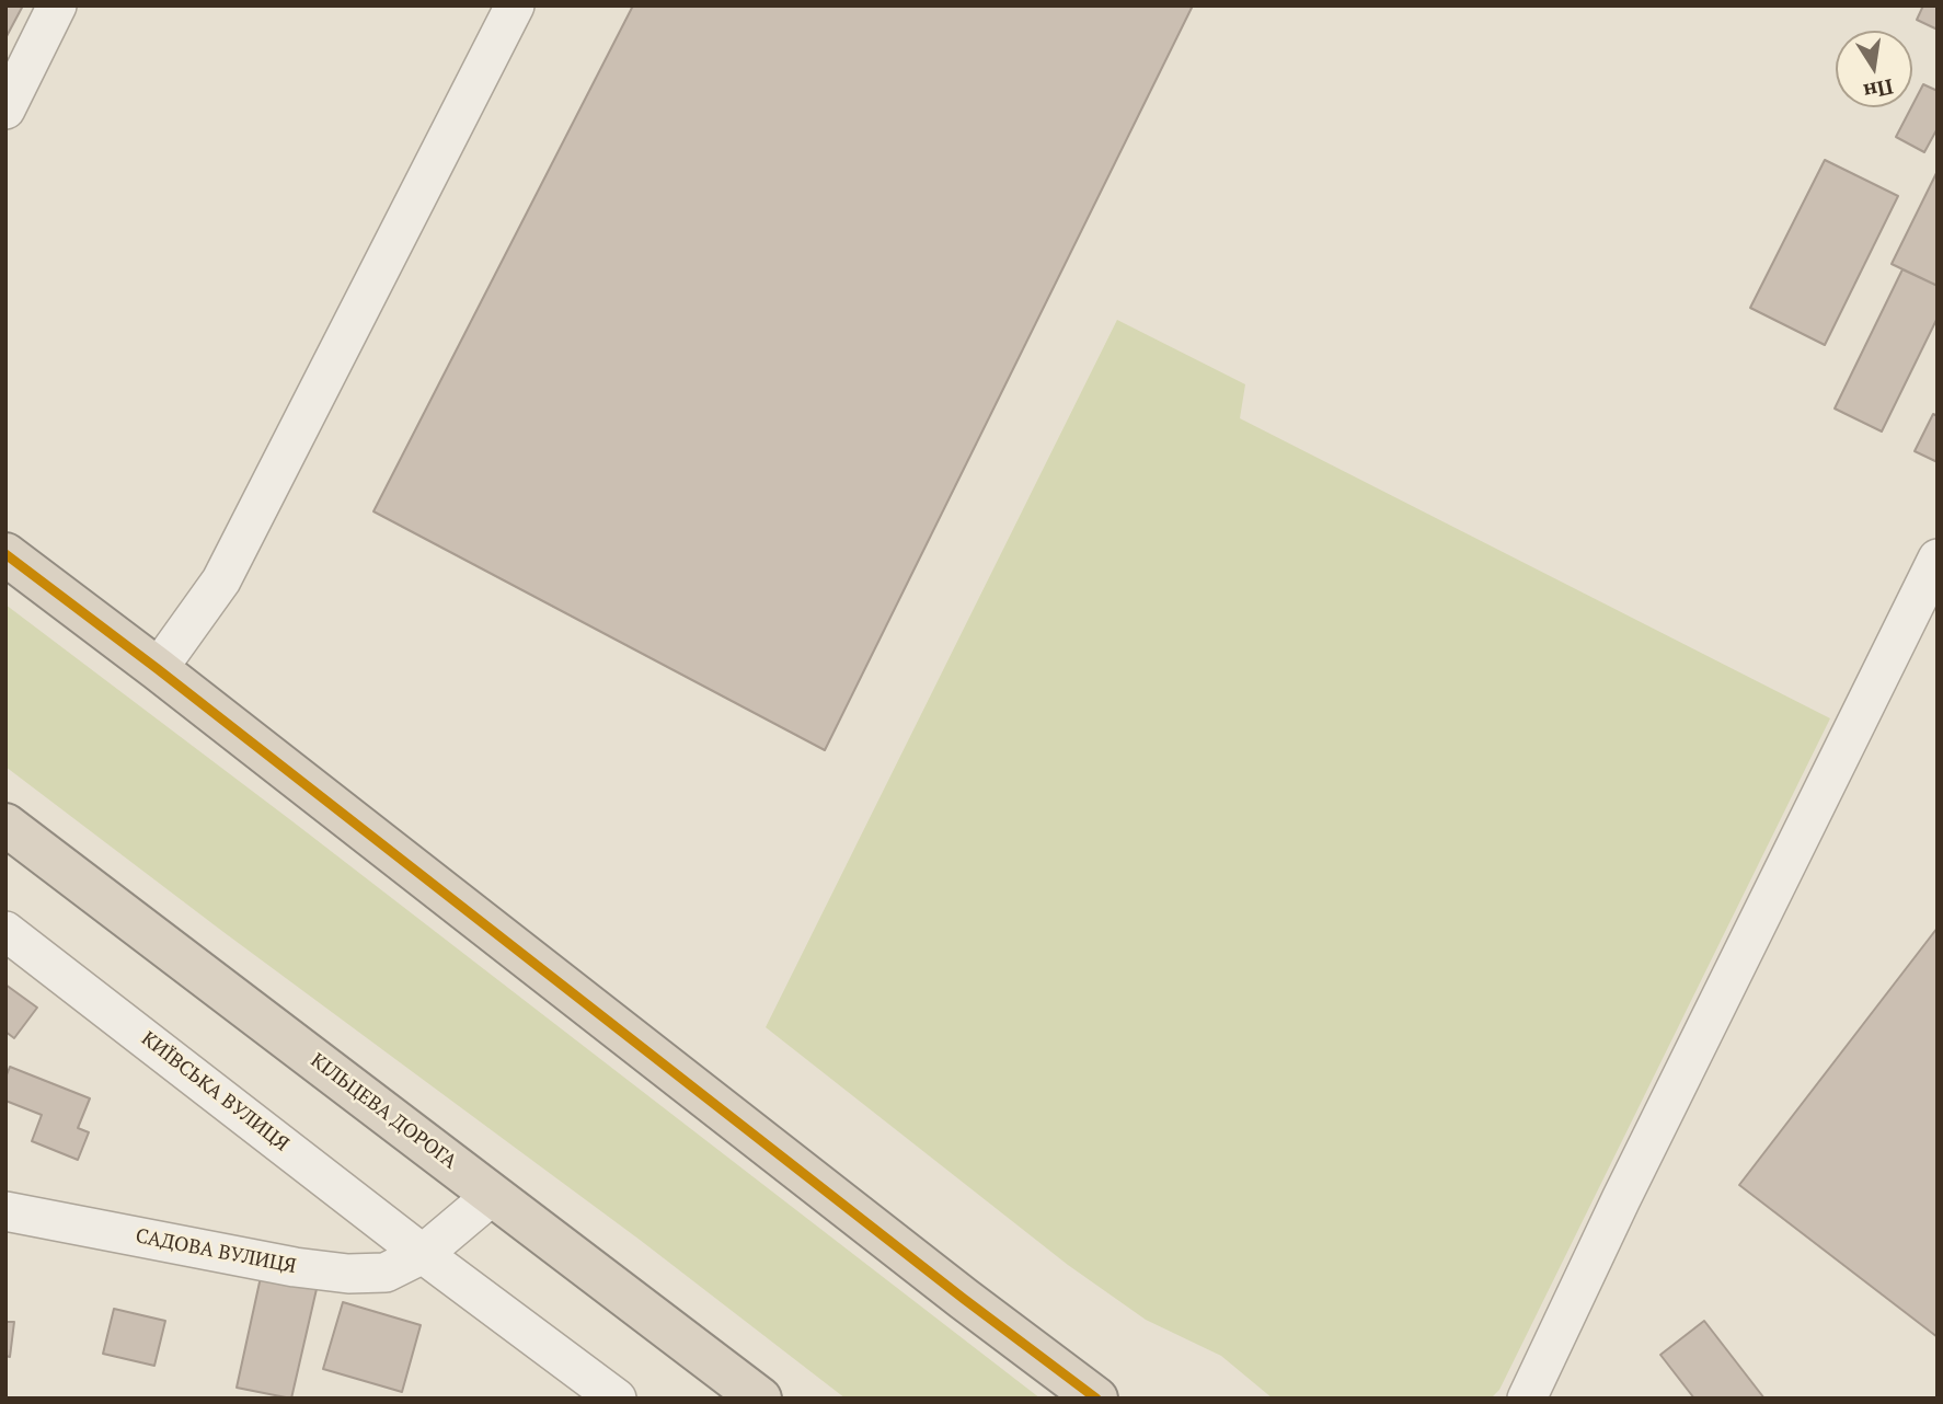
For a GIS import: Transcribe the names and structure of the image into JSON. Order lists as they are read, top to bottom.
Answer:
{
  "streets": {
    "highway": ["КІЛЬЦЕВА ДОРОГА"],
    "street": ["КИЇВСЬКА ВУЛИЦЯ", "САДОВА ВУЛИЦЯ"]
  },
  "crossings": [
    ["КИЇВСЬКА ВУЛИЦЯ", "САДОВА ВУЛИЦЯ"],
    ["КІЛЬЦЕВА ДОРОГА", "САДОВА ВУЛИЦЯ"]
  ],
  "north": "bottom"
}
